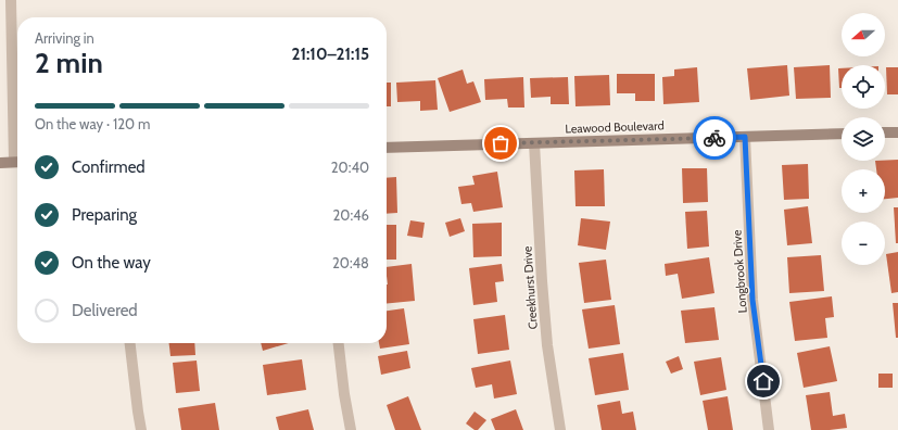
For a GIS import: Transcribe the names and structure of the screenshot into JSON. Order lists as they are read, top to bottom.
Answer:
{
  "streets": {
    "street": ["Leawood Boulevard", "Longbrook Drive", "Creekhurst Drive"]
  },
  "crossings": [
    ["Leawood Boulevard", "Longbrook Drive"],
    ["Leawood Boulevard", "Creekhurst Drive"]
  ],
  "north": "left",
  "page": {
    "map_buttons": ["+", "−"],
    "heading": ["2 min", "Arriving in", "21:10–21:15"],
    "bar": "On the way · 120 m",
    "list": [
      ["Confirmed", "20:40"],
      ["Preparing", "20:46"],
      ["On the way", "20:48"],
      "Delivered"
    ]
  }
}
